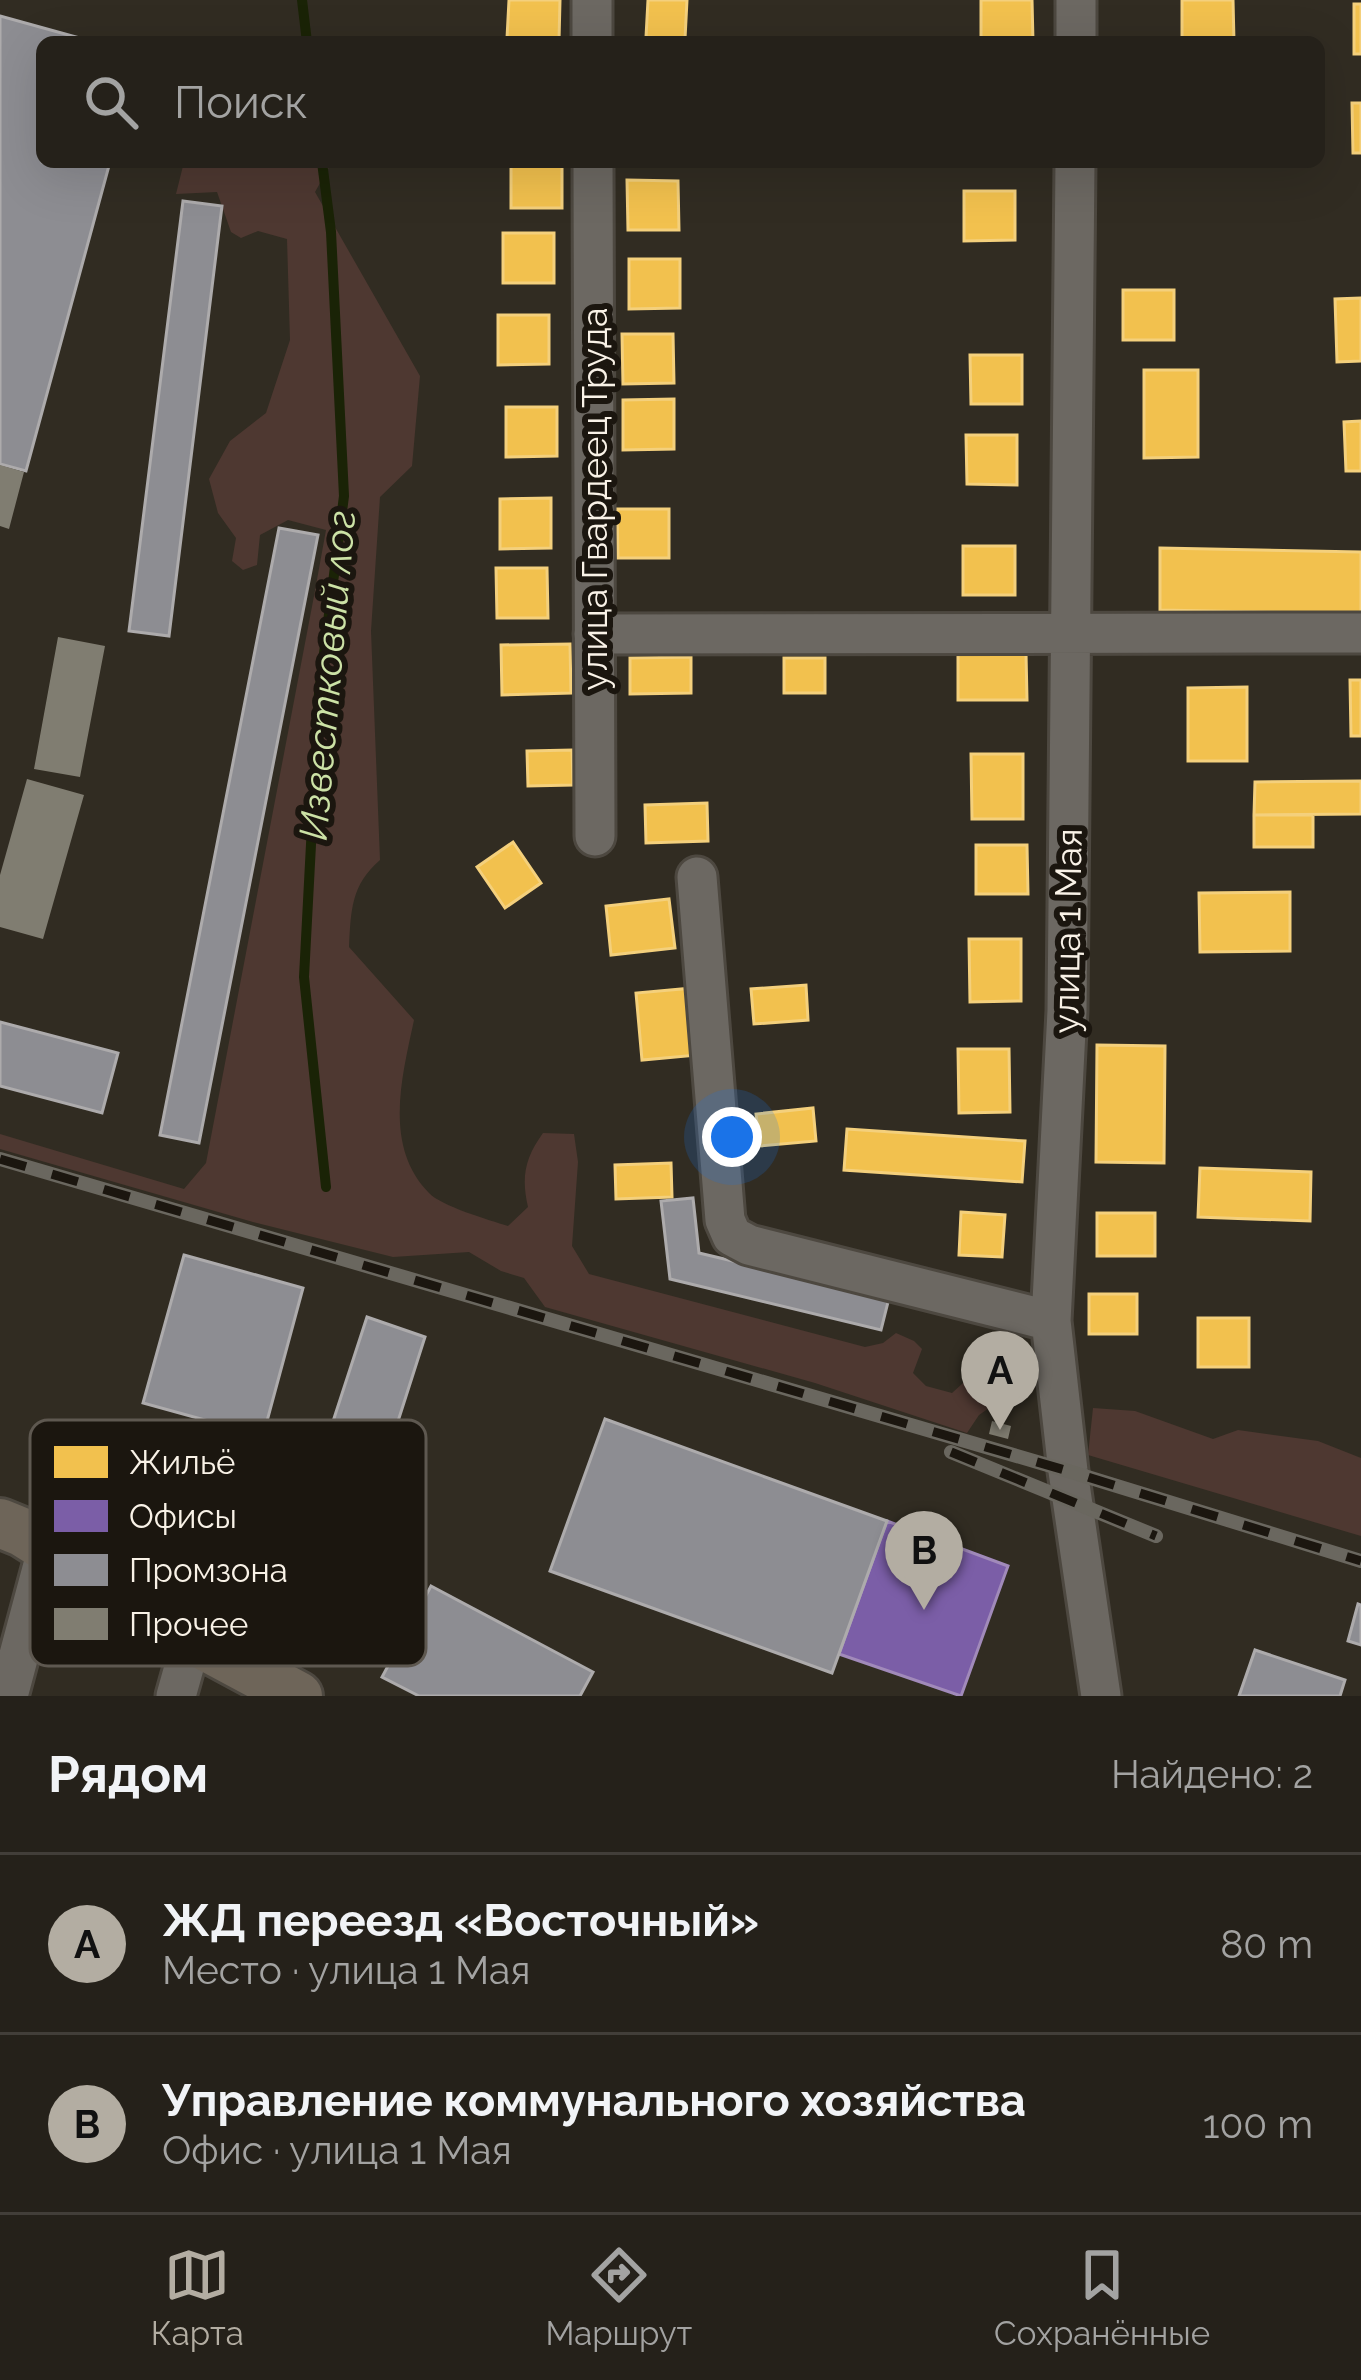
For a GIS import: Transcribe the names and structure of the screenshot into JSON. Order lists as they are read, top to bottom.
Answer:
{
  "streets": {
    "street": ["улица Гвардеец Труда", "улица 1 Мая"]
  },
  "water": ["Известковый лог"],
  "legend": [
    "Жильё",
    "Офисы",
    "Промзона",
    "Прочее"
  ],
  "page": {
    "search": "Поиск",
    "pins": ["A", "B"],
    "heading": ["Рядом", "Найдено: 2"],
    "list": [
      {
        "mark": "A",
        "name": "ЖД переезд «Восточный»",
        "note": "Место · улица 1 Мая",
        "value": "80 m"
      },
      {
        "mark": "B",
        "name": "Управление коммунального хозяйства",
        "note": "Офис · улица 1 Мая",
        "value": "100 m"
      }
    ],
    "nav": ["Карта", "Маршрут", "Сохранённые"]
  }
}
